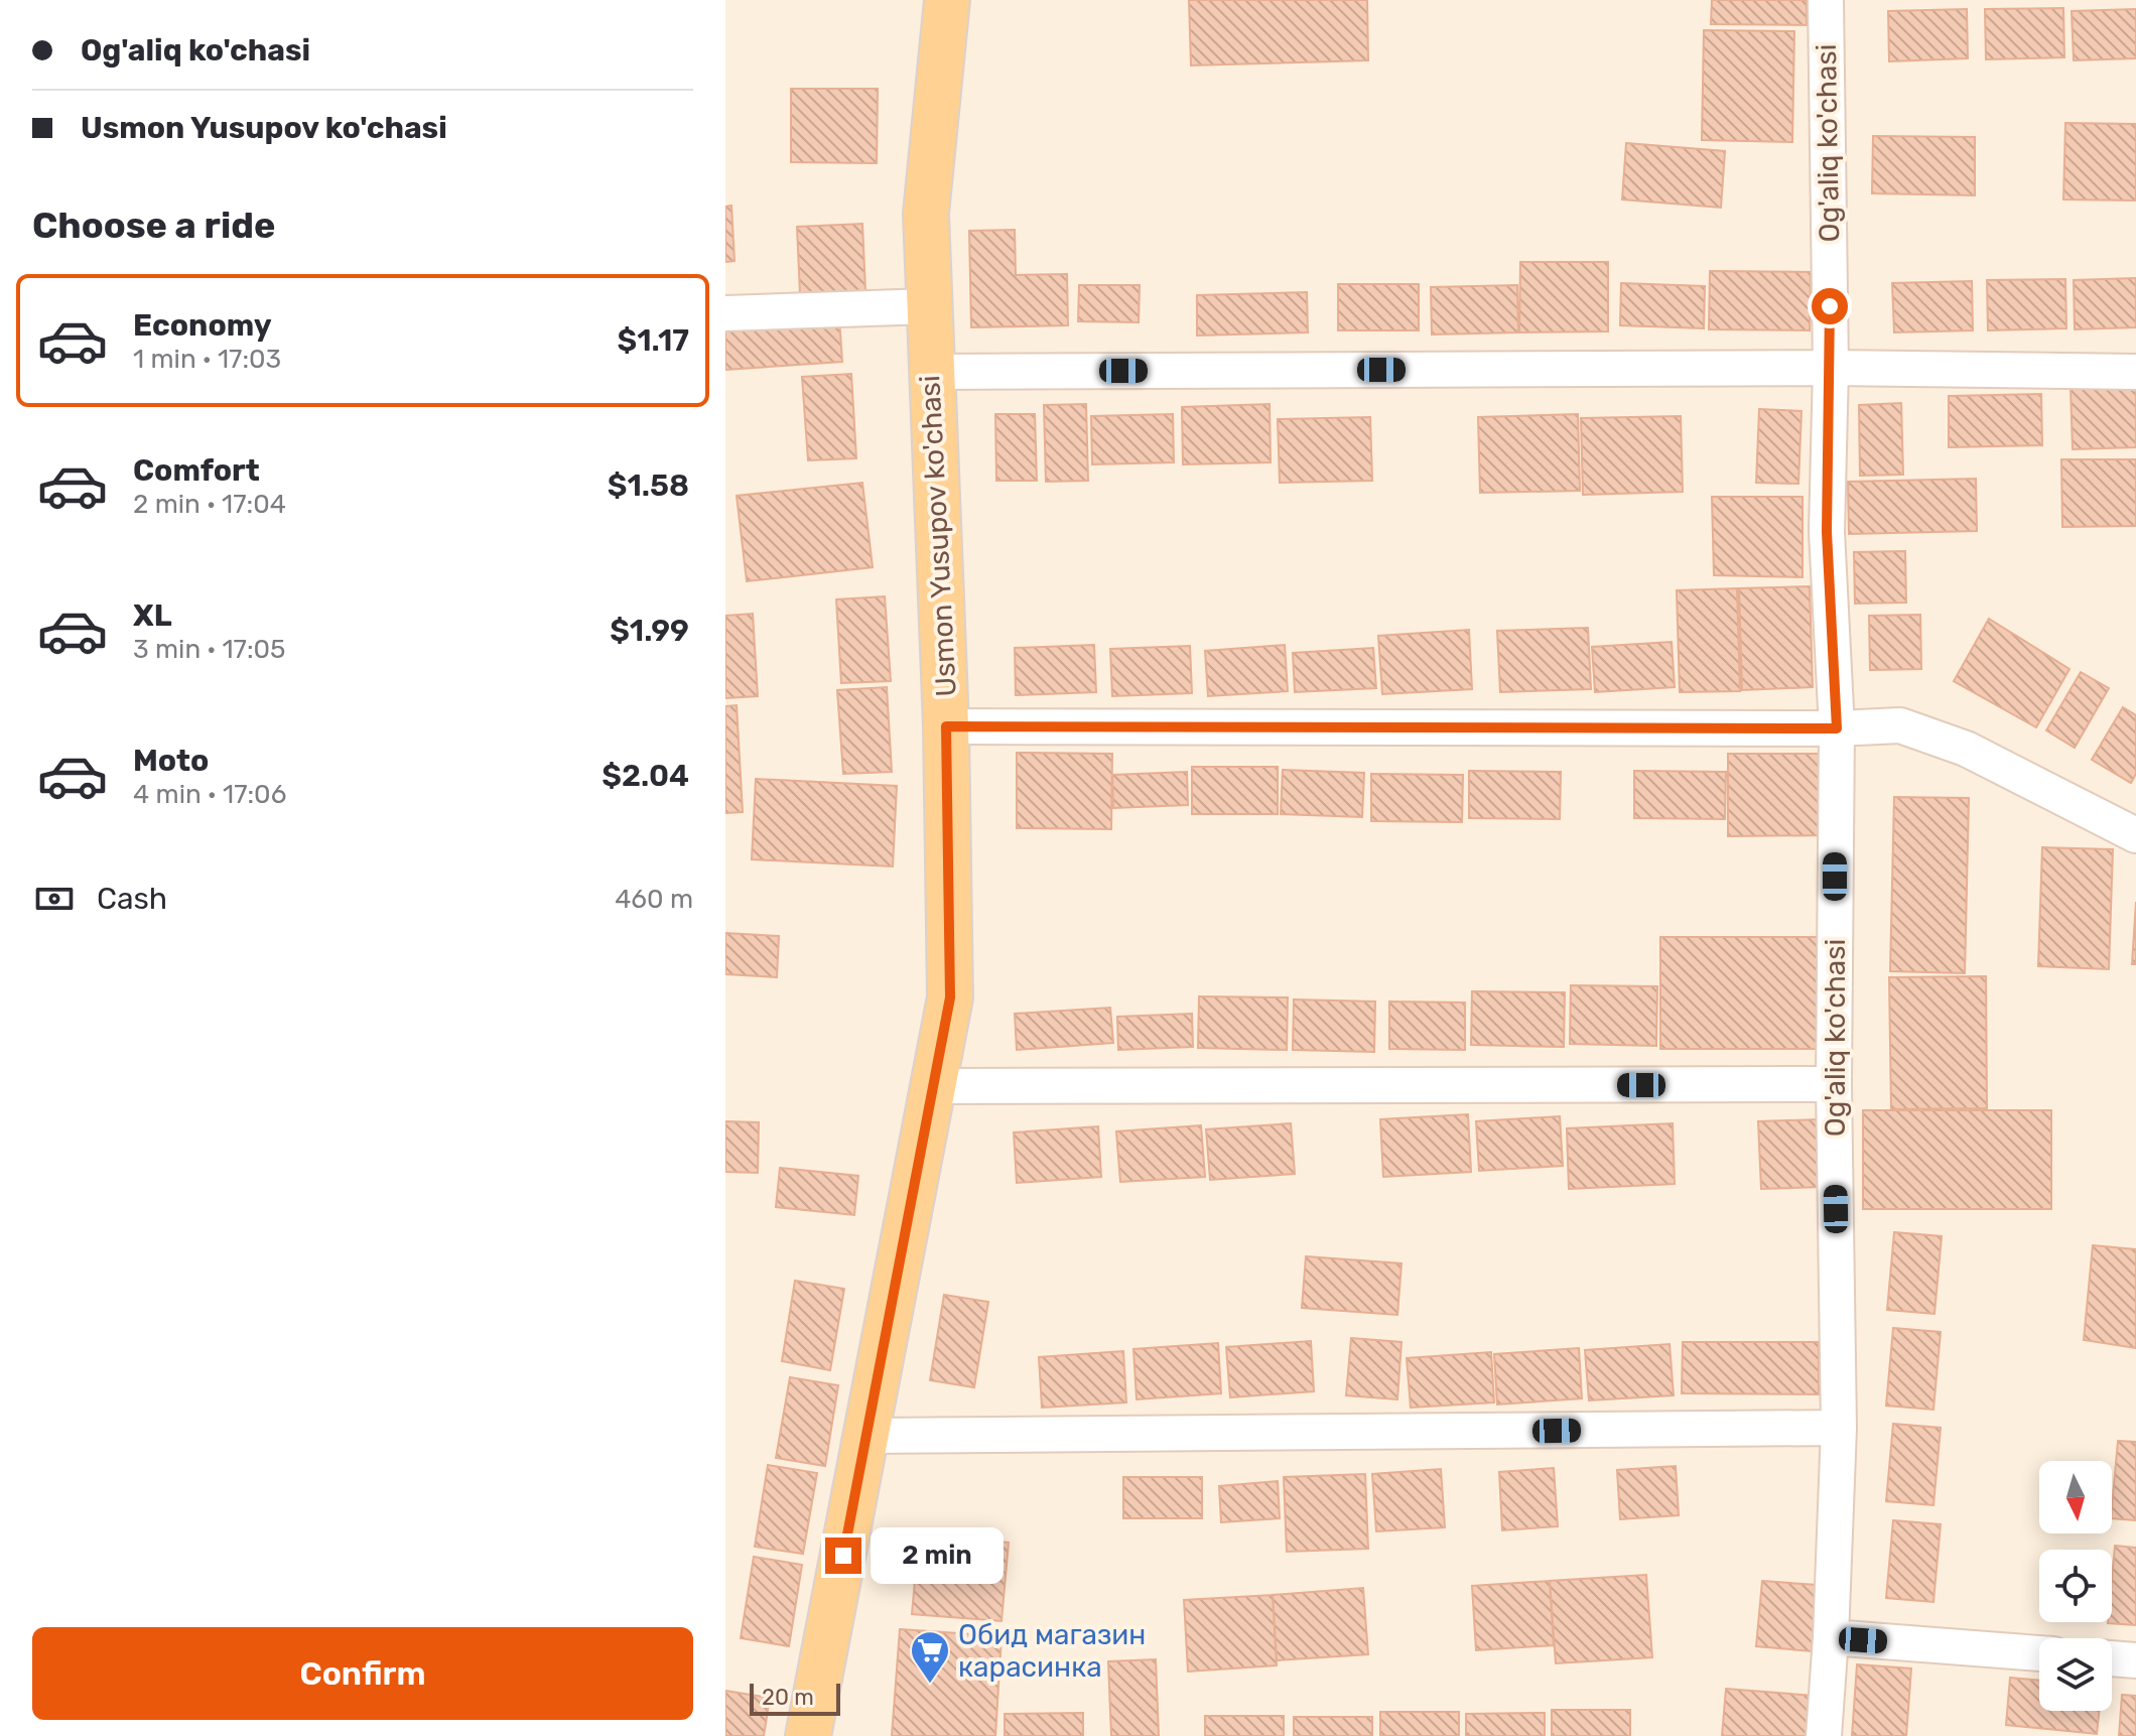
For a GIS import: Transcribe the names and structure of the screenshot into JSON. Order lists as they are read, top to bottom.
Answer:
{
  "streets": {
    "main road": ["Usmon Yusupov ko'chasi"],
    "street": ["Og'aliq ko'chasi"]
  },
  "places": {
    "supermarket": ["Обид магазин карасинка"]
  },
  "scale_bar": "20 m",
  "north": "bottom",
  "page": {
    "banner": ["Og'aliq ko'chasi", "Usmon Yusupov ko'chasi"],
    "heading": "Choose a ride",
    "list": [
      {
        "name": "Economy",
        "note": "1 min · 17:03",
        "value": "$1.17"
      },
      {
        "name": "Comfort",
        "note": "2 min · 17:04",
        "value": "$1.58"
      },
      {
        "name": "XL",
        "note": "3 min · 17:05",
        "value": "$1.99"
      },
      {
        "name": "Moto",
        "note": "4 min · 17:06",
        "value": "$2.04"
      }
    ],
    "pay": ["Cash", "460 m"],
    "bubble": "2 min",
    "buttons": "Confirm",
    "scale": "20 m"
  }
}
